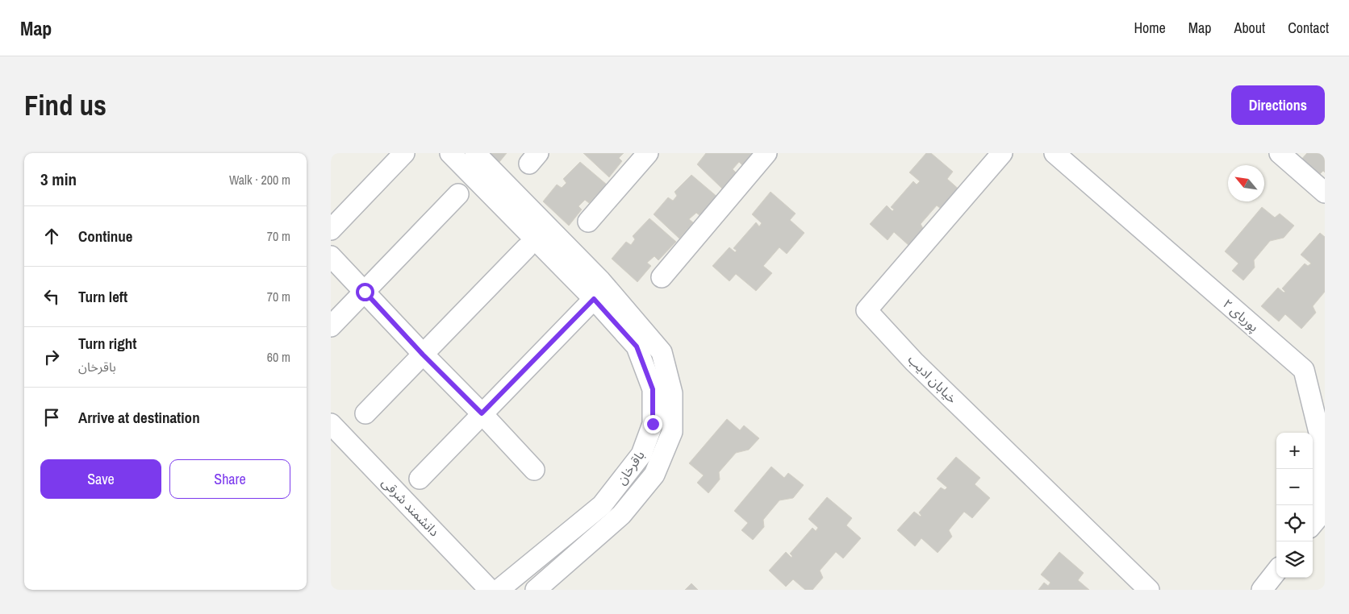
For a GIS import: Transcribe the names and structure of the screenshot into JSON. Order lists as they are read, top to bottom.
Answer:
{
  "streets": {
    "street": [
      "پوریای ۲",
      "خیابان ادیب",
      "باقرخان",
      "دانشمند شرقی"
    ]
  },
  "north": "top left",
  "page": {
    "header": "Map",
    "nav": [
      "Home",
      "Map",
      "About",
      "Contact"
    ],
    "buttons": [
      "Directions",
      ["Save", "Share"]
    ],
    "title": "Find us",
    "heading": ["3 min", "Walk · 200 m"],
    "list": [
      ["Continue", "70 m"],
      ["Turn left", "70 m"],
      ["Turn right", "باقرخان", "60 m"],
      "Arrive at destination"
    ],
    "map_buttons": ["+", "−"]
  }
}
